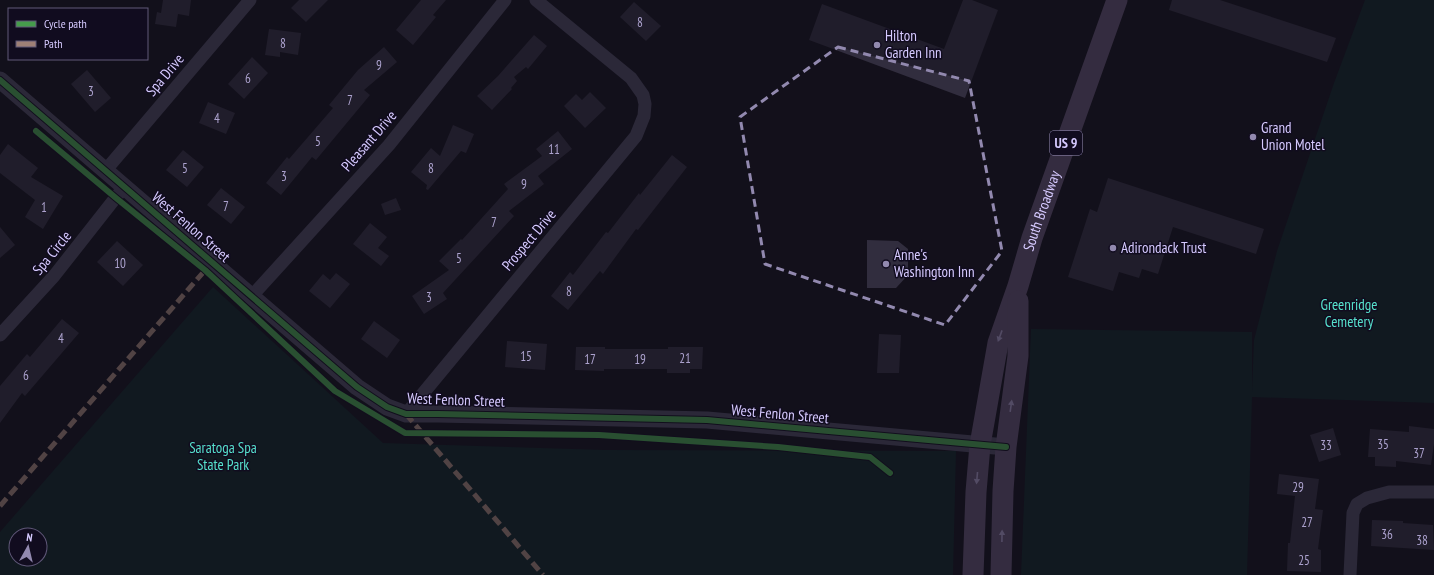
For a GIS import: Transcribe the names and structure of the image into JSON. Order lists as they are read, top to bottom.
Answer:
{
  "streets": {
    "main road": ["US 9", "South Broadway"],
    "street": [
      "Spa Drive",
      "Pleasant Drive",
      "West Fenlon Street",
      "Prospect Drive",
      "Spa Circle"
    ]
  },
  "crossings": [
    ["Spa Drive", "West Fenlon Street"],
    ["Pleasant Drive", "West Fenlon Street"],
    ["South Broadway", "West Fenlon Street"],
    ["West Fenlon Street", "Prospect Drive"],
    ["West Fenlon Street", "Spa Circle"]
  ],
  "parks": ["Greenridge Cemetery", "Saratoga Spa State Park"],
  "places": [
    "Hilton Garden Inn",
    "Grand Union Motel",
    "Adirondack Trust",
    "Anne's Washington Inn"
  ],
  "house_numbers": [
    "8",
    "8",
    "9",
    "6",
    "3",
    "7",
    "4",
    "5",
    "11",
    "5",
    "8",
    "3",
    "9",
    "7",
    "1",
    "7",
    "5",
    "10",
    "8",
    "3",
    "4",
    "15",
    "21",
    "17",
    "19",
    "6",
    "35",
    "33",
    "37",
    "29",
    "27",
    "36",
    "38",
    "25"
  ],
  "legend": ["Cycle path", "Path"],
  "north": "top"
}
